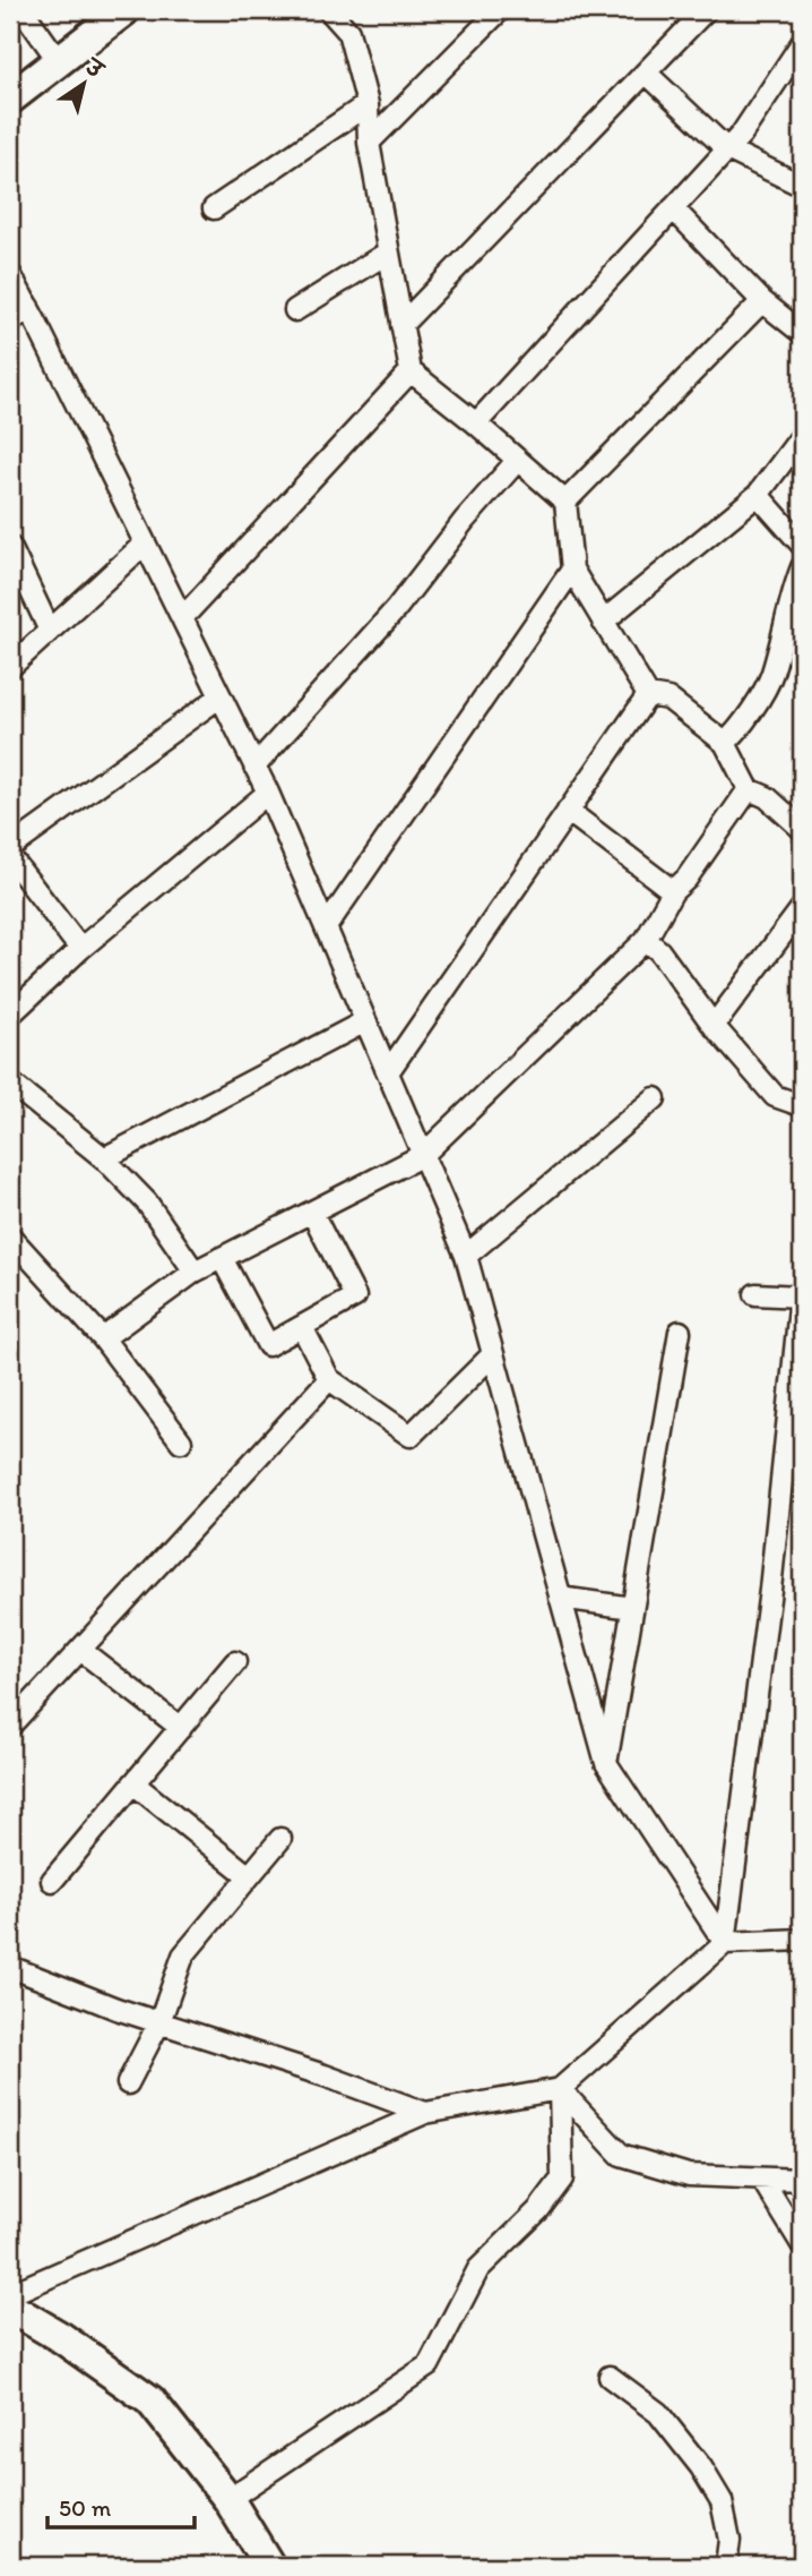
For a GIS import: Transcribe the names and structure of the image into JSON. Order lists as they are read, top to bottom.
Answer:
{
  "scale_bar": "50 m",
  "north": "top right"
}
